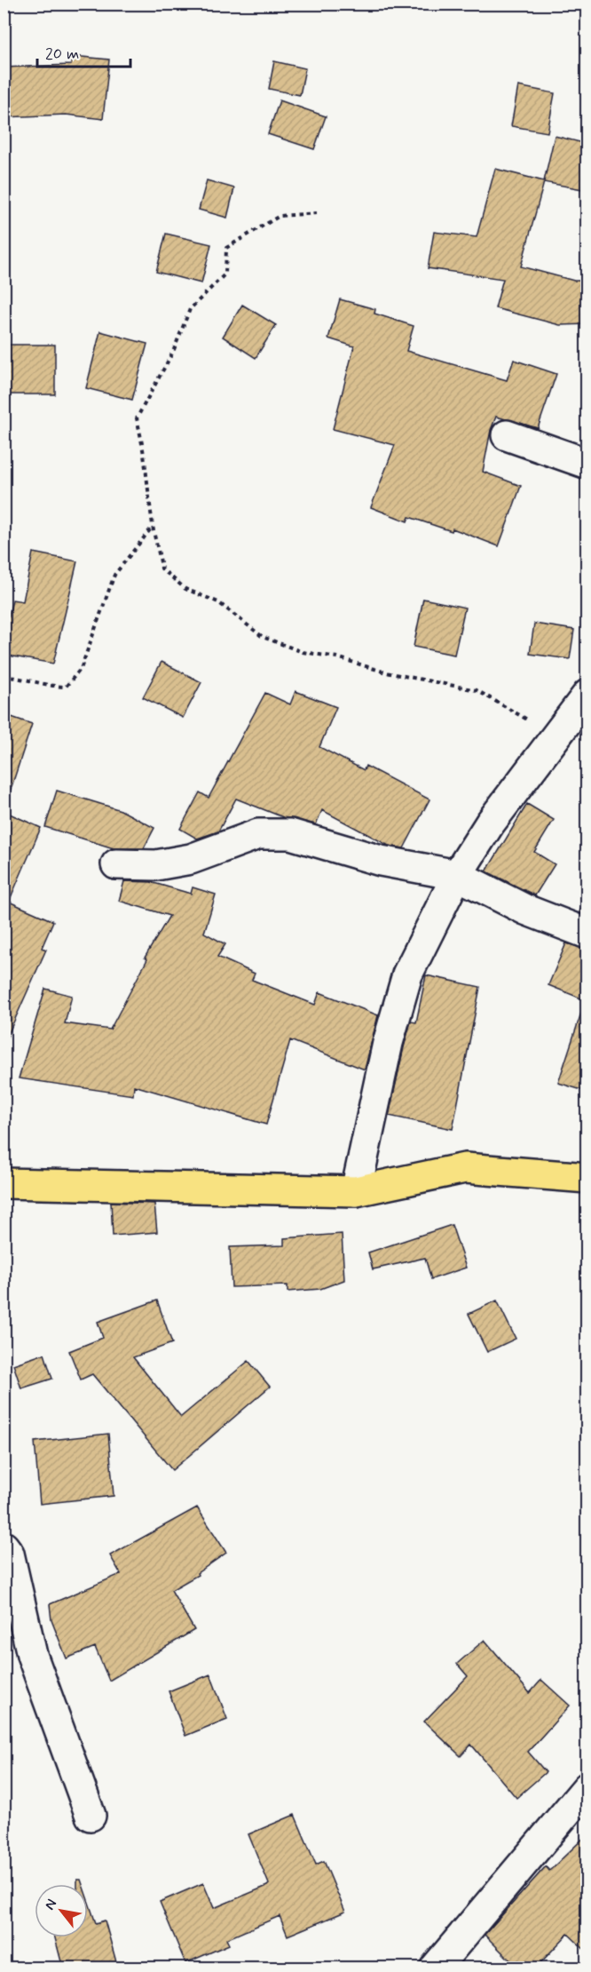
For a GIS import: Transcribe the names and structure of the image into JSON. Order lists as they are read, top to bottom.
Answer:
{
  "scale_bar": "20 m",
  "north": "top left"
}
